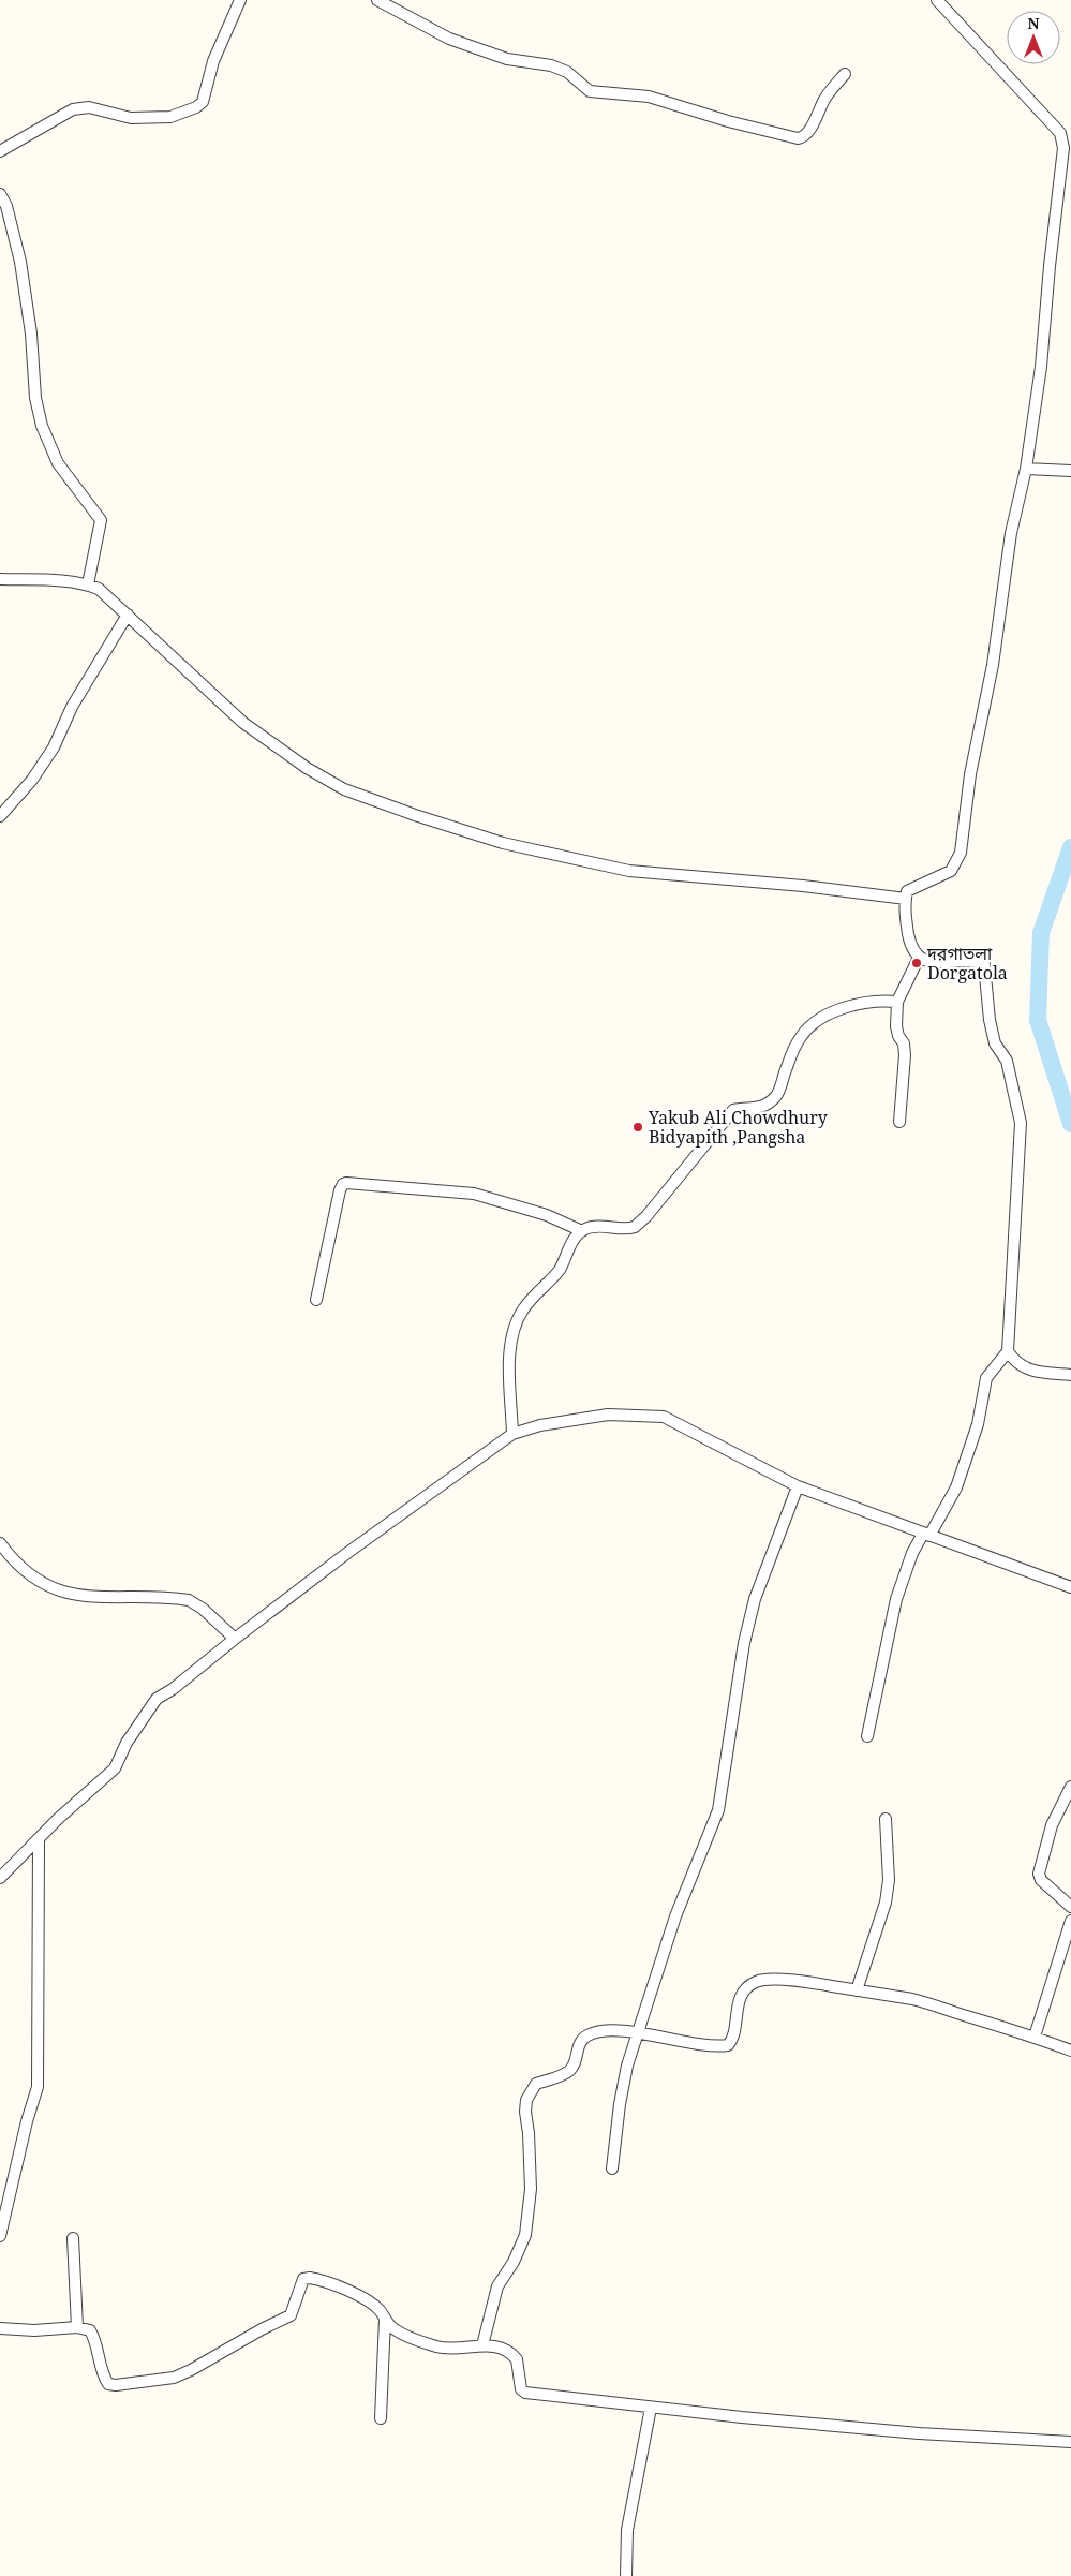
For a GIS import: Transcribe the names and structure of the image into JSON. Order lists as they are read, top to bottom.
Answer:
{
  "places": ["দরগাতলা Dorgatola", "Yakub Ali Chowdhury Bidyapith ,Pangsha"],
  "north": "top"
}
